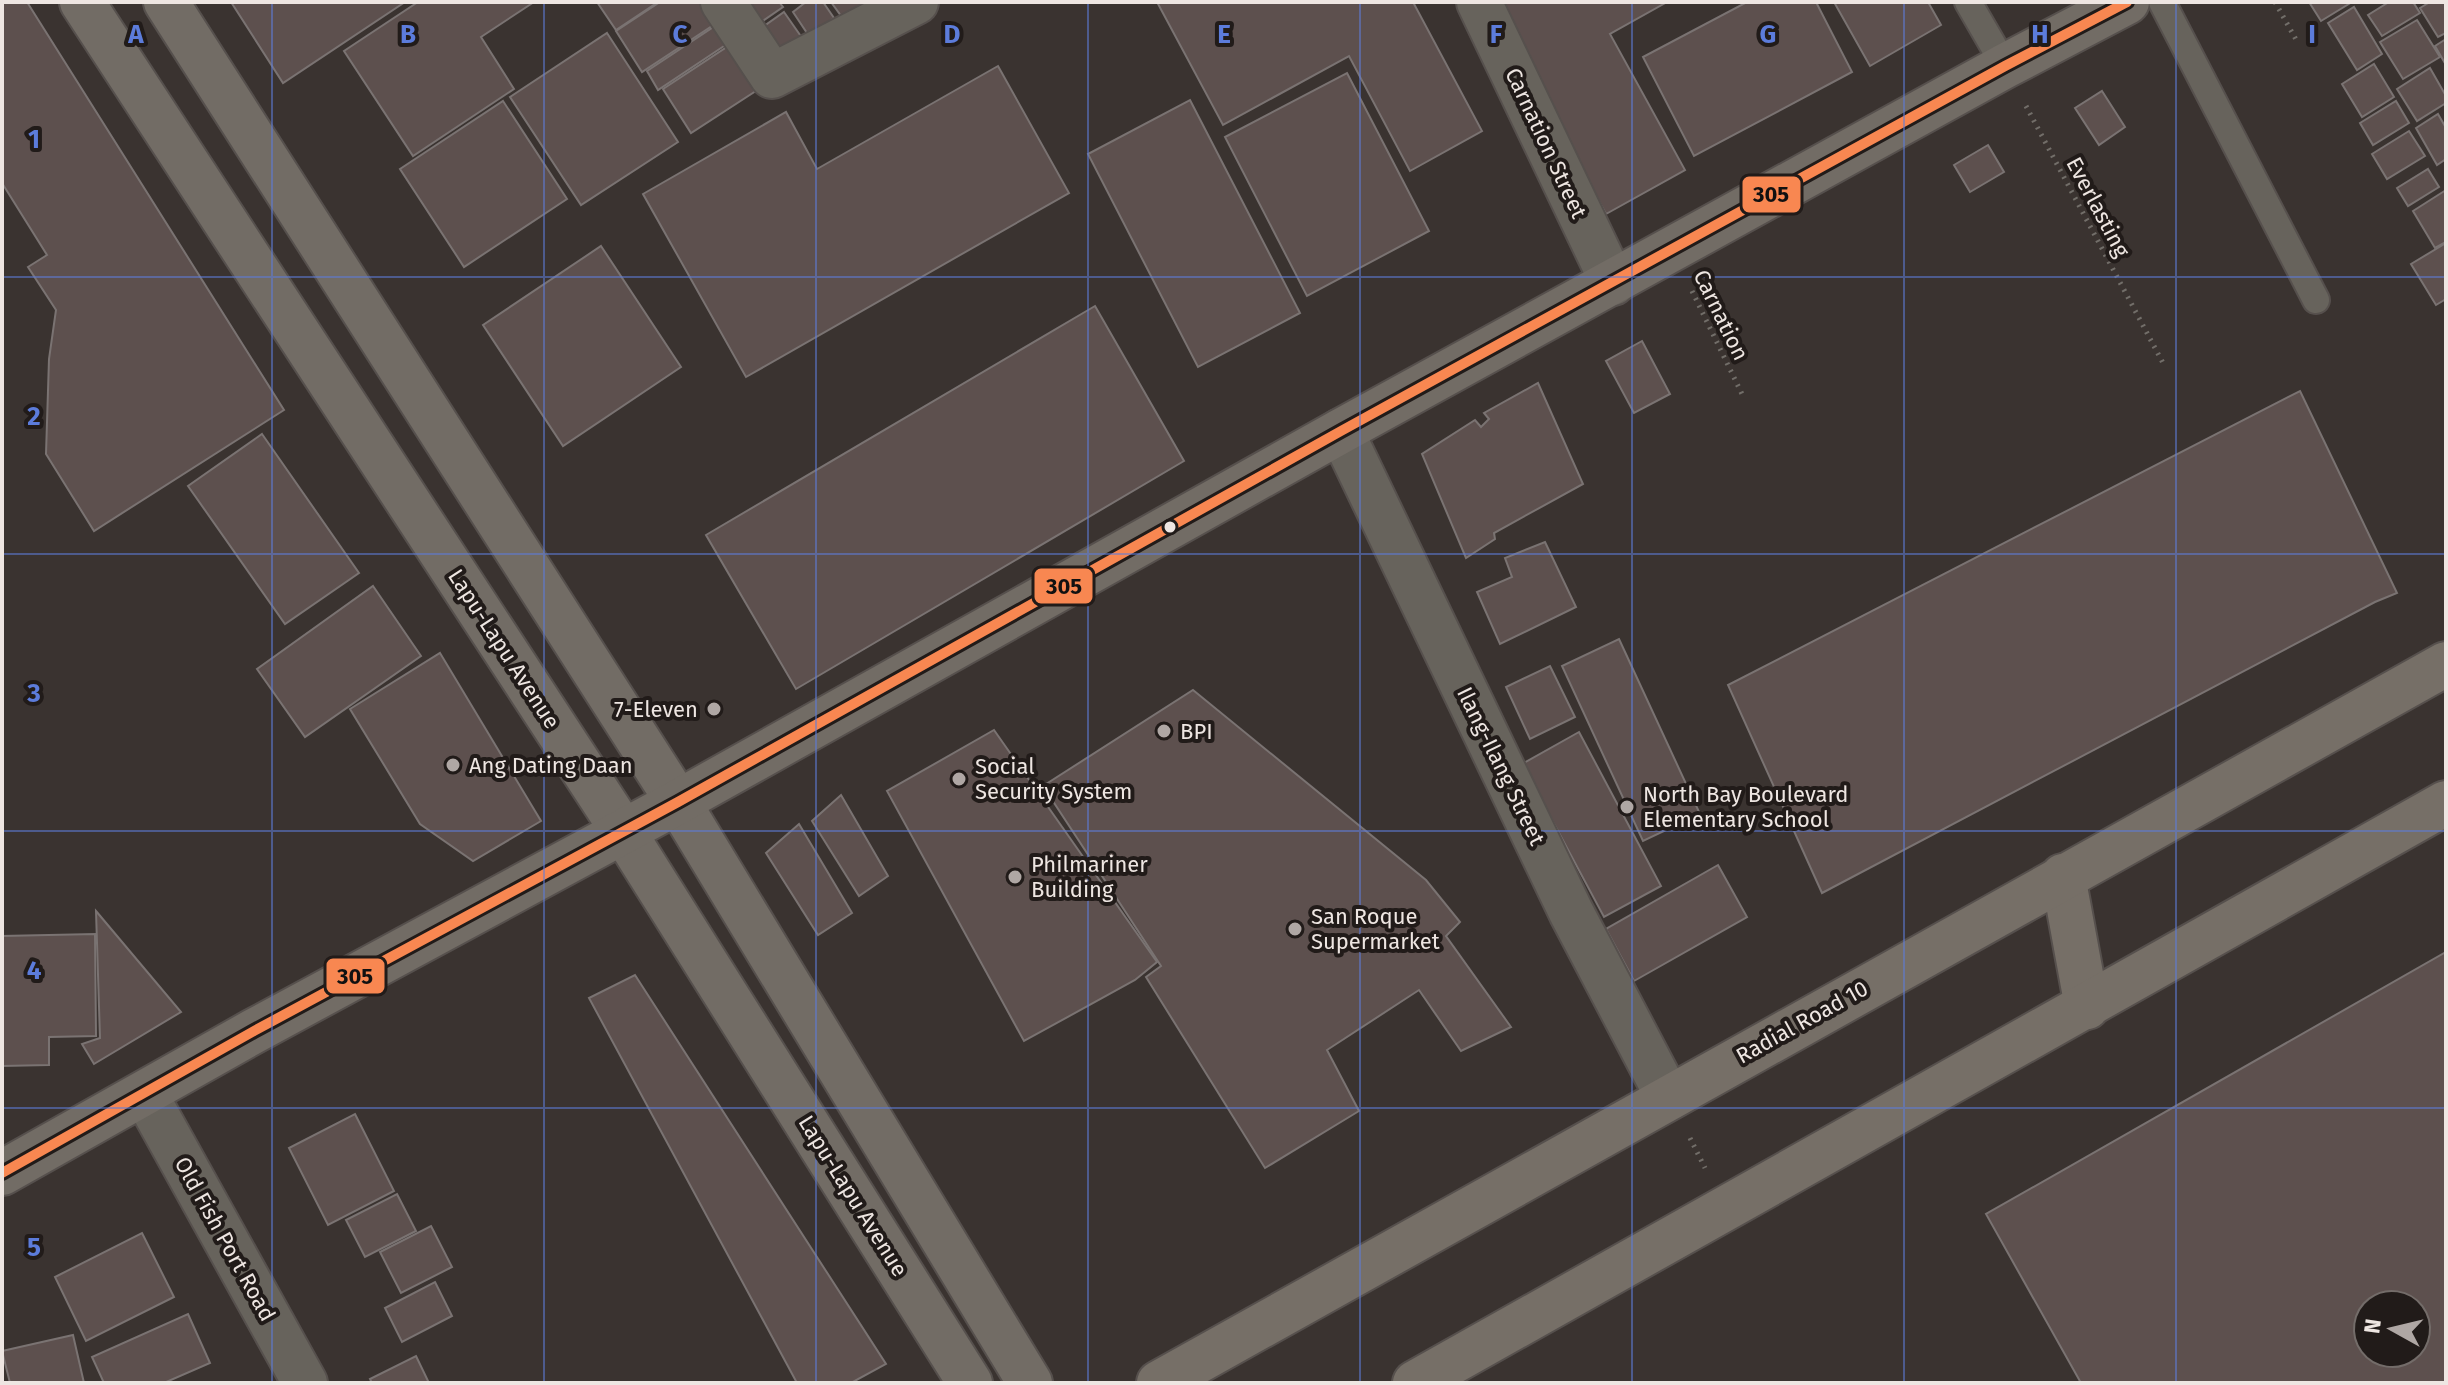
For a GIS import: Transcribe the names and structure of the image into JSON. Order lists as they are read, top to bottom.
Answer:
{
  "streets": {
    "highway": ["Radial Road 10"],
    "main road": ["Lapu-Lapu Avenue"],
    "street": ["Carnation Street", "Ilang-Ilang Street", "Old Fish Port Road"],
    "path": ["Everlasting", "Carnation"]
  },
  "crossings": [
    ["Ilang-Ilang Street", "Radial Road 10"]
  ],
  "places": [
    "7-Eleven",
    "BPI",
    "Ang Dating Daan",
    "Social Security System",
    "North Bay Boulevard Elementary School",
    "Philmariner Building",
    "San Roque Supermarket"
  ],
  "lines": ["transit line 305"],
  "north": "left",
  "grid": {
    "columns": [
      "A",
      "B",
      "C",
      "D",
      "E",
      "F",
      "G",
      "H",
      "I"
    ],
    "rows": [
      "1",
      "2",
      "3",
      "4",
      "5"
    ]
  }
}
